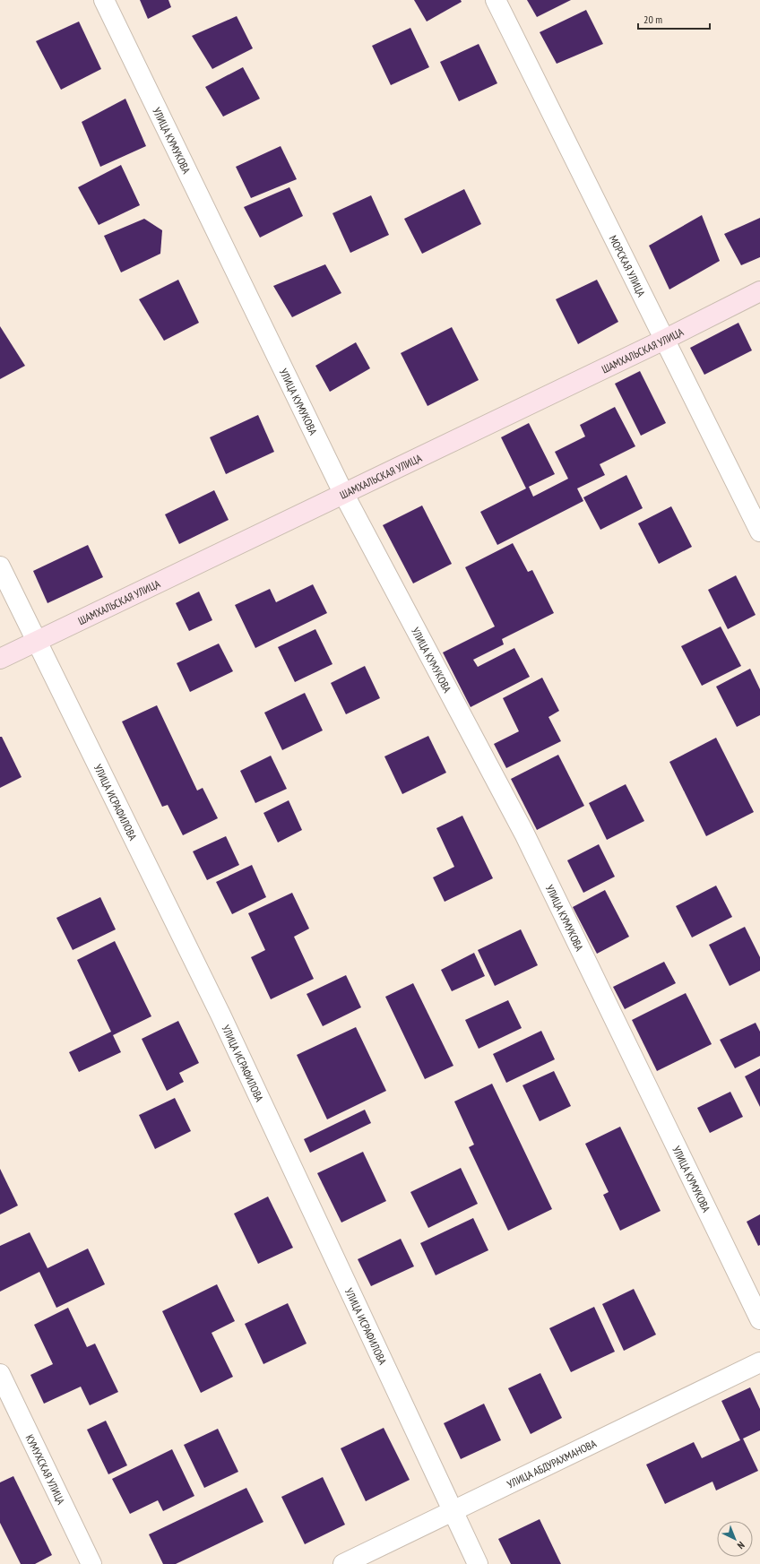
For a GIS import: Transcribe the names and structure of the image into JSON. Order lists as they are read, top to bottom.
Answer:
{
  "streets": {
    "street": [
      "УЛИЦА КУМУКОВА",
      "МОРСКАЯ УЛИЦА",
      "ШАМХАЛЬСКАЯ УЛИЦА",
      "УЛИЦА ИСРАФИЛОВА",
      "УЛИЦА АБДУРАХМАНОВА",
      "КУМУХСКАЯ УЛИЦА"
    ]
  },
  "crossings": [
    ["УЛИЦА КУМУКОВА", "ШАМХАЛЬСКАЯ УЛИЦА"],
    ["МОРСКАЯ УЛИЦА", "ШАМХАЛЬСКАЯ УЛИЦА"],
    ["ШАМХАЛЬСКАЯ УЛИЦА", "УЛИЦА ИСРАФИЛОВА"],
    ["УЛИЦА ИСРАФИЛОВА", "УЛИЦА АБДУРАХМАНОВА"]
  ],
  "scale_bar": "20 m",
  "north": "bottom right"
}
